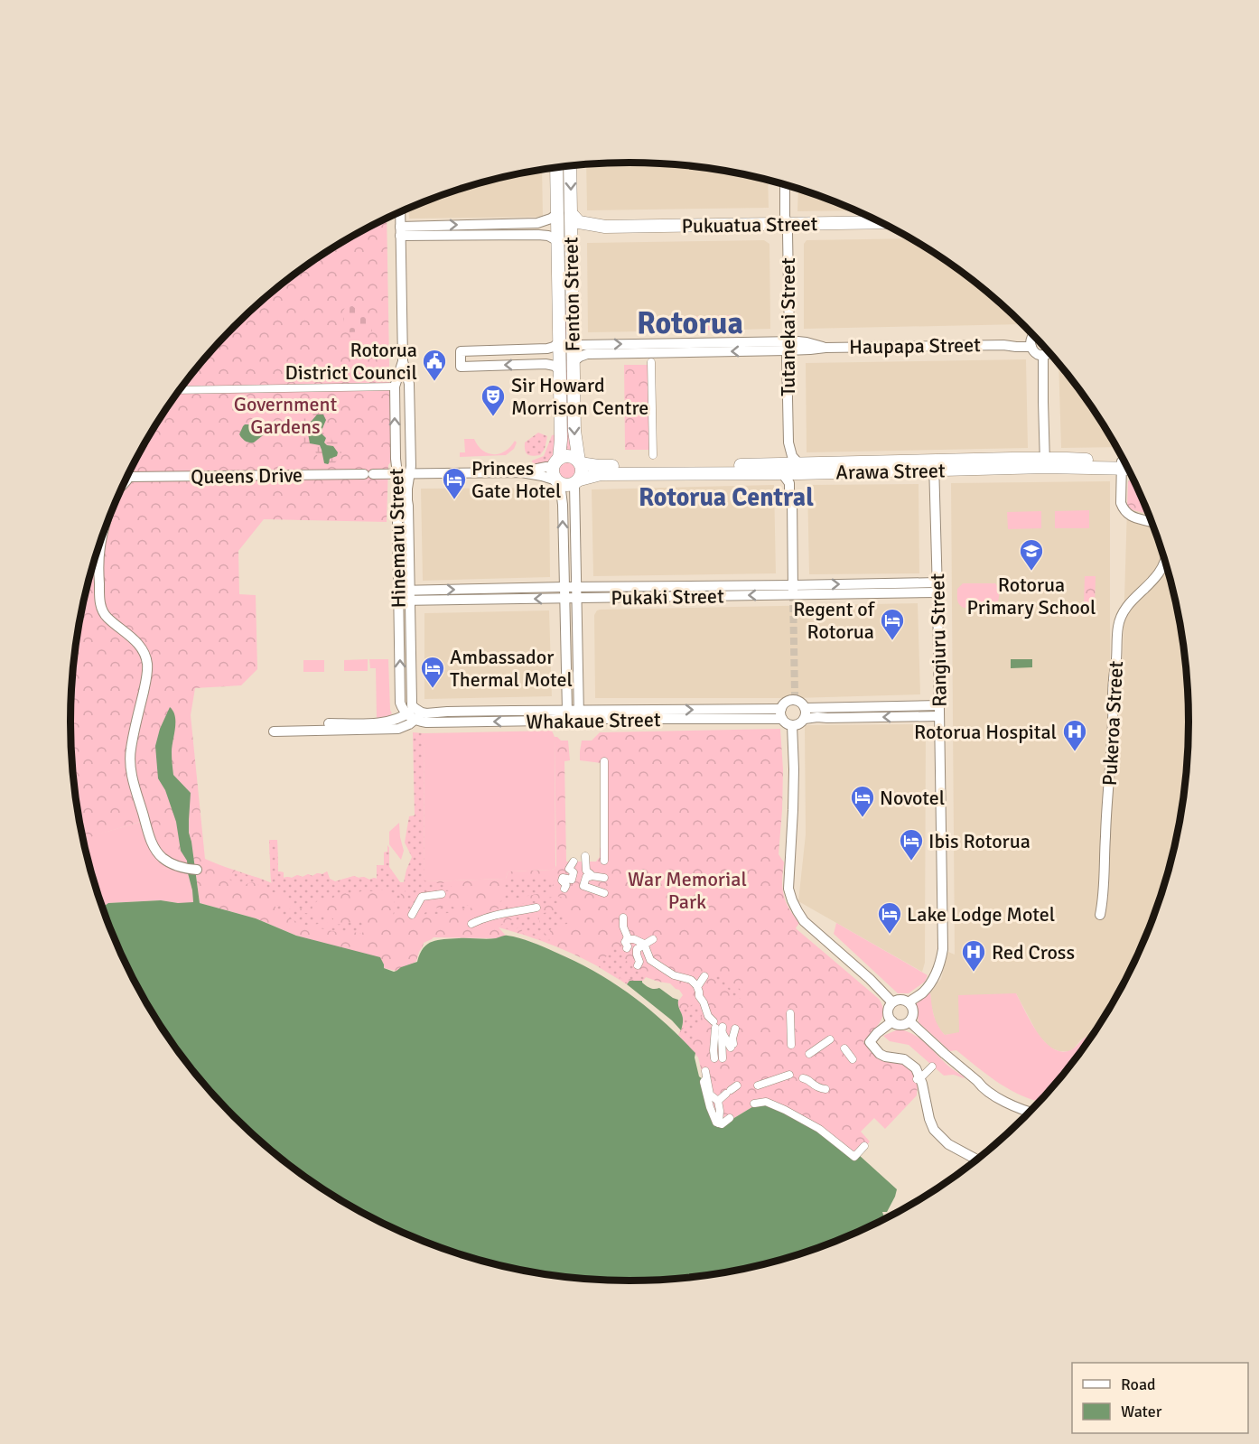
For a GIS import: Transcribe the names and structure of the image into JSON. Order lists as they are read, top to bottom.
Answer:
{
  "streets": {
    "main road": ["Pukuatua Street", "Fenton Street", "Arawa Street"],
    "street": [
      "Tutanekai Street",
      "Haupapa Street",
      "Queens Drive",
      "Hinemaru Street",
      "Pukaki Street",
      "Rangiuru Street",
      "Whakaue Street",
      "Pukeroa Street"
    ]
  },
  "crossings": [
    ["Pukuatua Street", "Fenton Street"],
    ["Pukuatua Street", "Tutanekai Street"],
    ["Pukuatua Street", "Hinemaru Street"],
    ["Fenton Street", "Haupapa Street"],
    ["Fenton Street", "Arawa Street"],
    ["Tutanekai Street", "Haupapa Street"],
    ["Tutanekai Street", "Arawa Street"],
    ["Arawa Street", "Rangiuru Street"],
    ["Queens Drive", "Hinemaru Street"],
    ["Hinemaru Street", "Pukaki Street"],
    ["Hinemaru Street", "Whakaue Street"],
    ["Pukaki Street", "Rangiuru Street"]
  ],
  "districts": ["Rotorua", "Rotorua Central"],
  "parks": ["Government Gardens", "War Memorial Park"],
  "places": {
    "public building": ["Rotorua District Council"],
    "theatre": ["Sir Howard Morrison Centre"],
    "hotel": [
      "Princes Gate Hotel",
      "Regent of Rotorua",
      "Ambassador Thermal Motel",
      "Novotel",
      "Ibis Rotorua",
      "Lake Lodge Motel"
    ],
    "school or university": ["Rotorua Primary School"],
    "hospital": ["Rotorua Hospital", "Red Cross"]
  },
  "legend": ["Road", "Water"]
}
